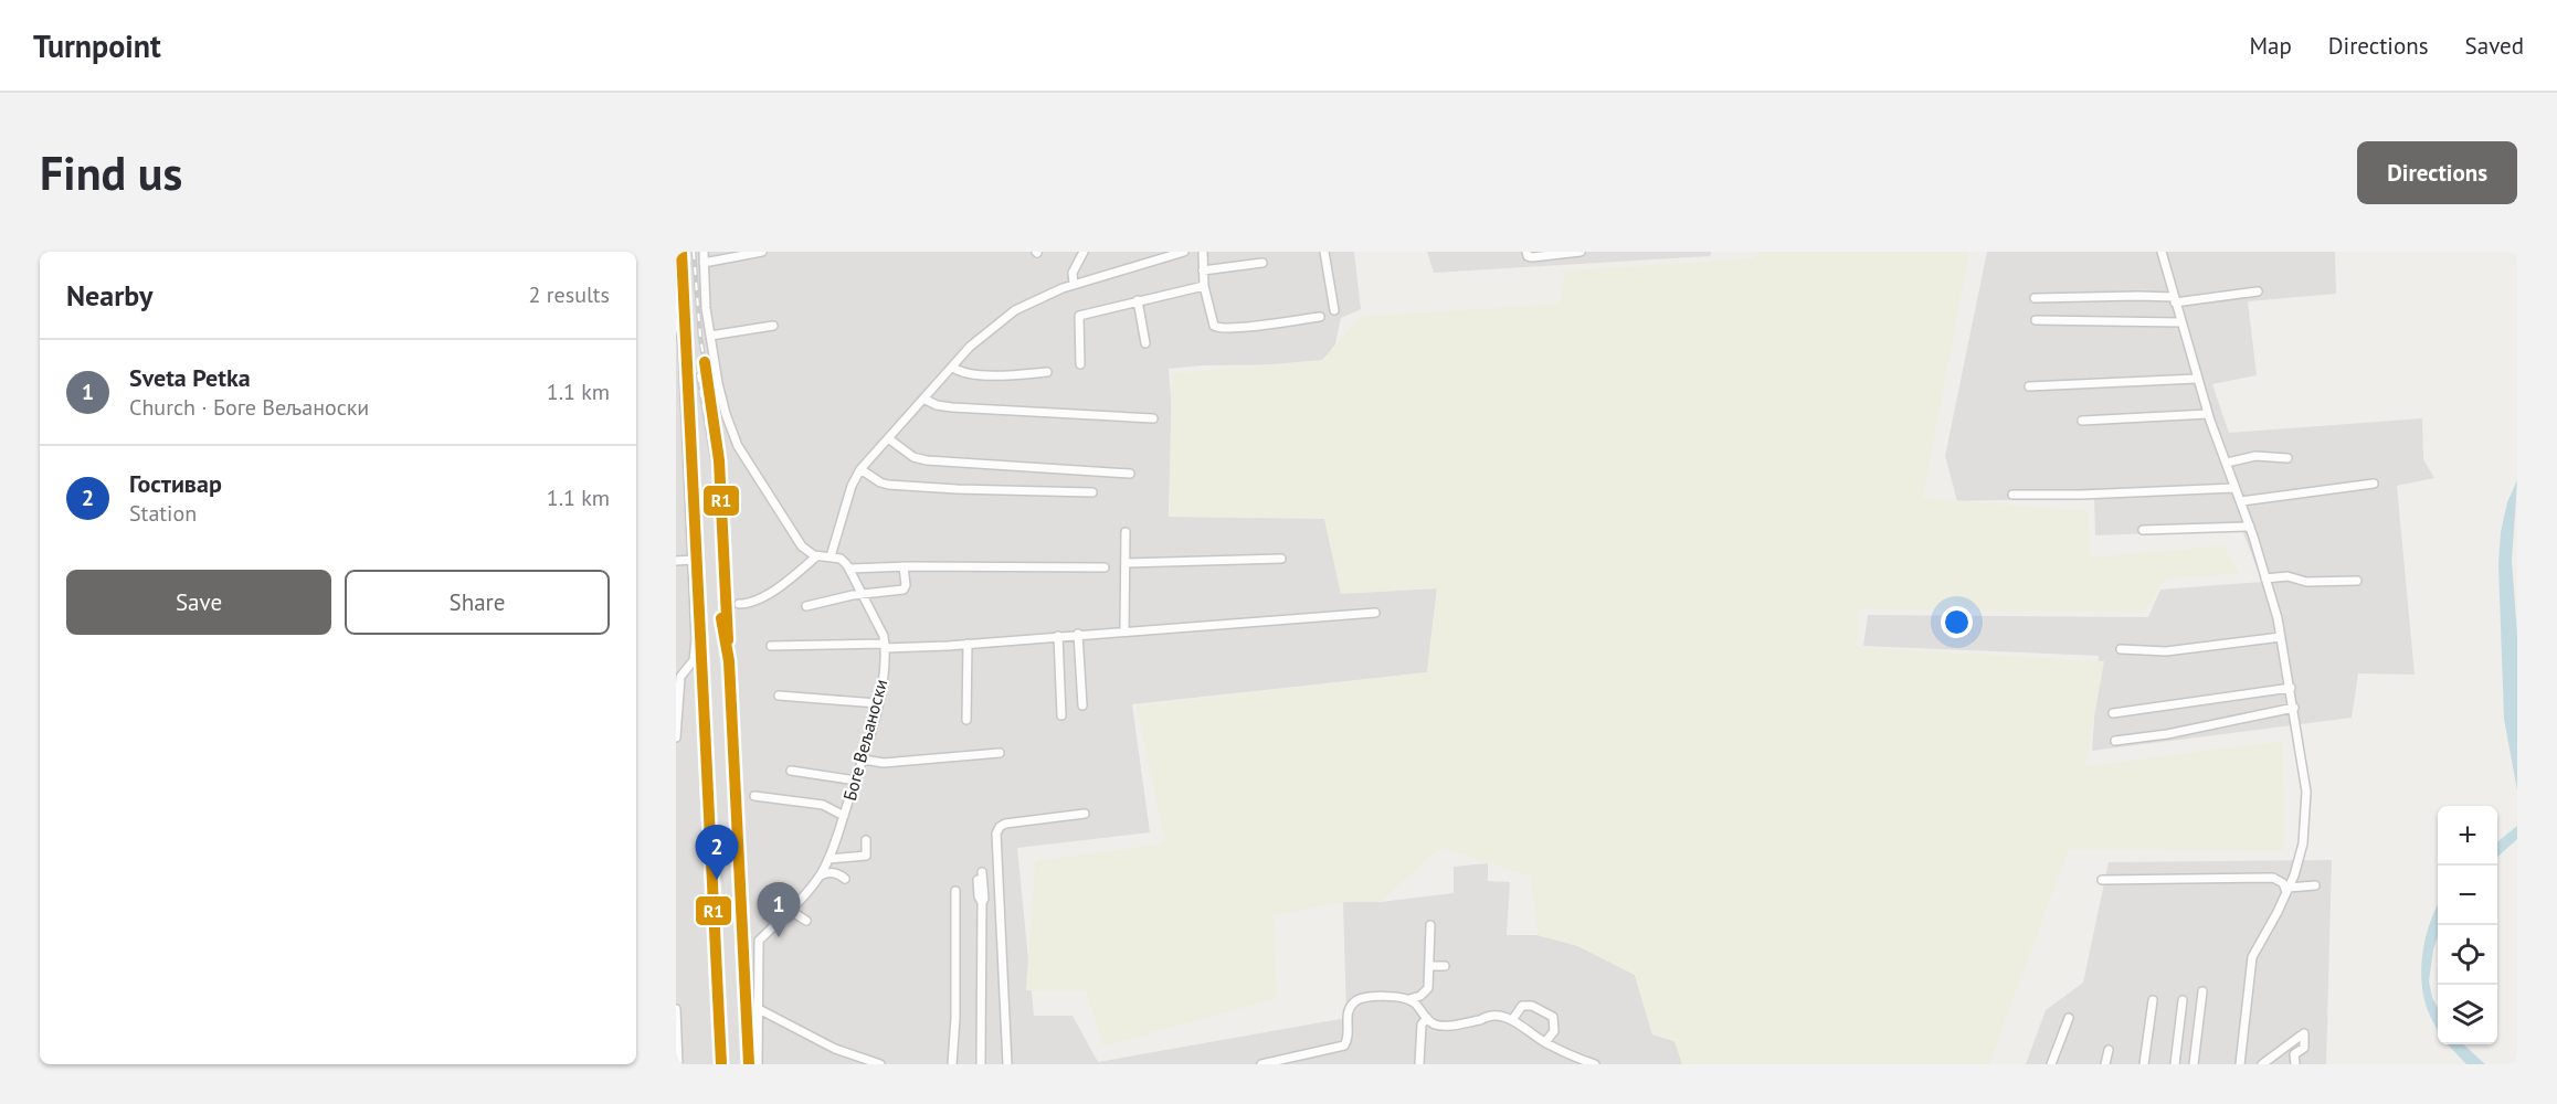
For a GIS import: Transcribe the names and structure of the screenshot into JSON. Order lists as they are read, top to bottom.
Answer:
{
  "streets": {
    "street": ["Боге Вељаноски"]
  },
  "lines": ["transit line R1"],
  "page": {
    "header": "Turnpoint",
    "nav": ["Map", "Directions", "Saved"],
    "buttons": [
      "Directions",
      ["Save", "Share"]
    ],
    "title": "Find us",
    "heading": ["Nearby", "2 results"],
    "list": [
      {
        "mark": "1",
        "name": "Sveta Petka",
        "note": "Church · Боге Вељаноски",
        "value": "1.1 km"
      },
      {
        "mark": "2",
        "name": "Гостивар",
        "note": "Station",
        "value": "1.1 km"
      }
    ],
    "map_buttons": ["+", "−"],
    "pins": ["2", "1"]
  }
}
